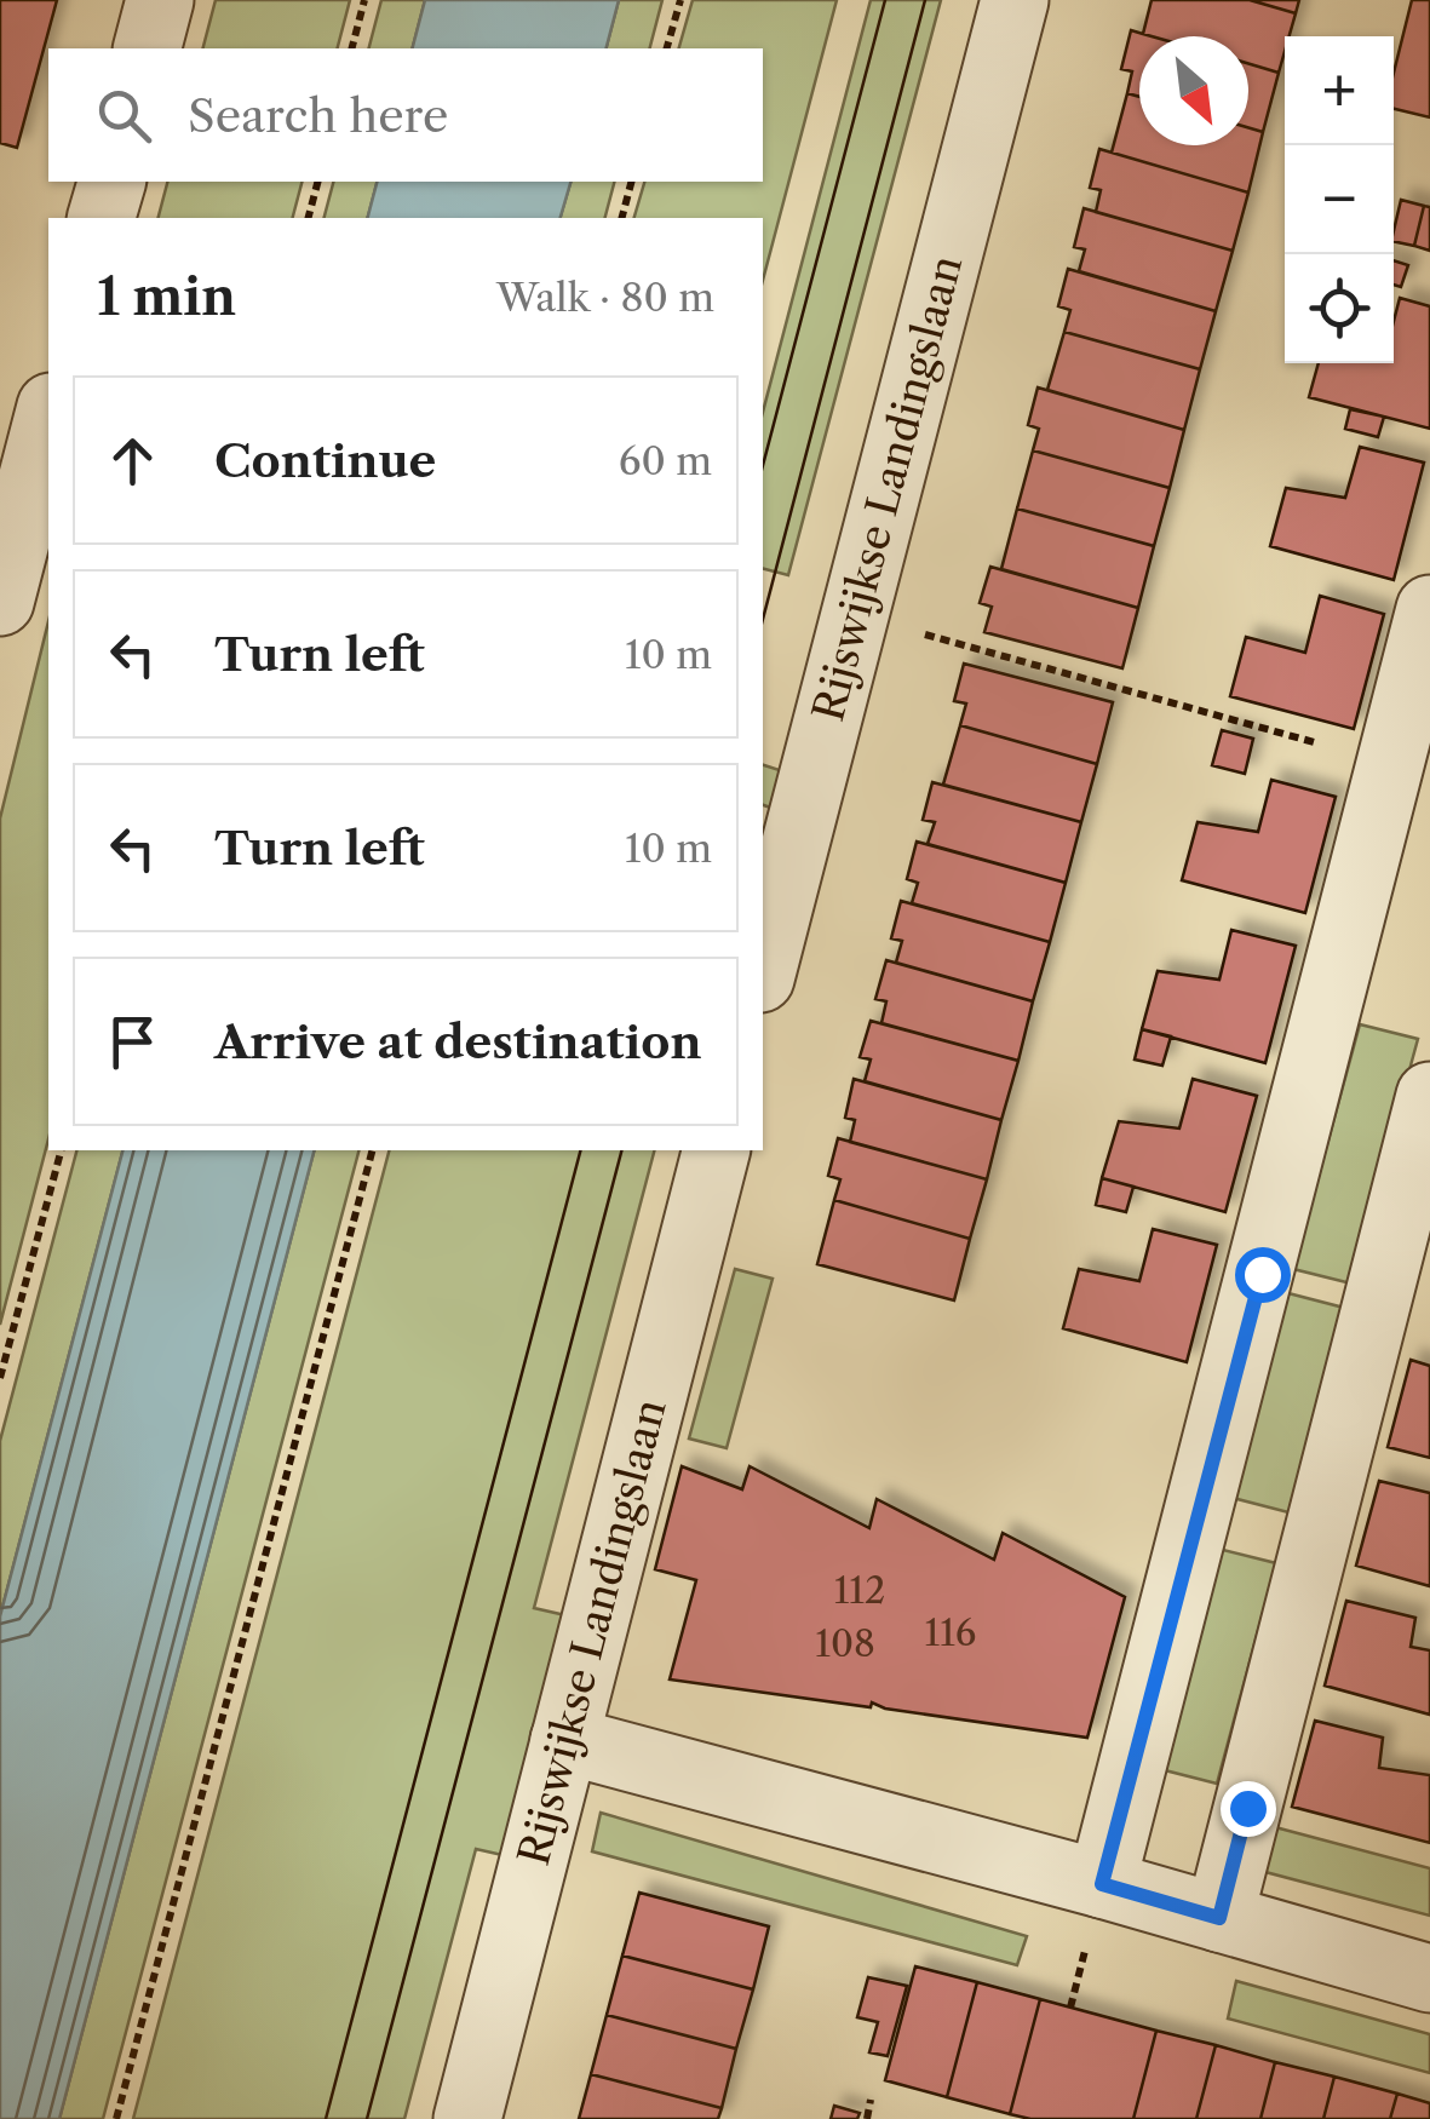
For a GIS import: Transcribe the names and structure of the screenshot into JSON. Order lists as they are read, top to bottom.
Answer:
{
  "streets": {
    "street": ["Rijswijkse Landingslaan"]
  },
  "house_numbers": ["112", "116", "108"],
  "north": "bottom right",
  "page": {
    "map_buttons": ["+", "−"],
    "search": "Search here",
    "heading": ["1 min", "Walk · 80 m"],
    "list": [
      ["Continue", "60 m"],
      ["Turn left", "10 m"],
      ["Turn left", "10 m"],
      "Arrive at destination"
    ]
  }
}
